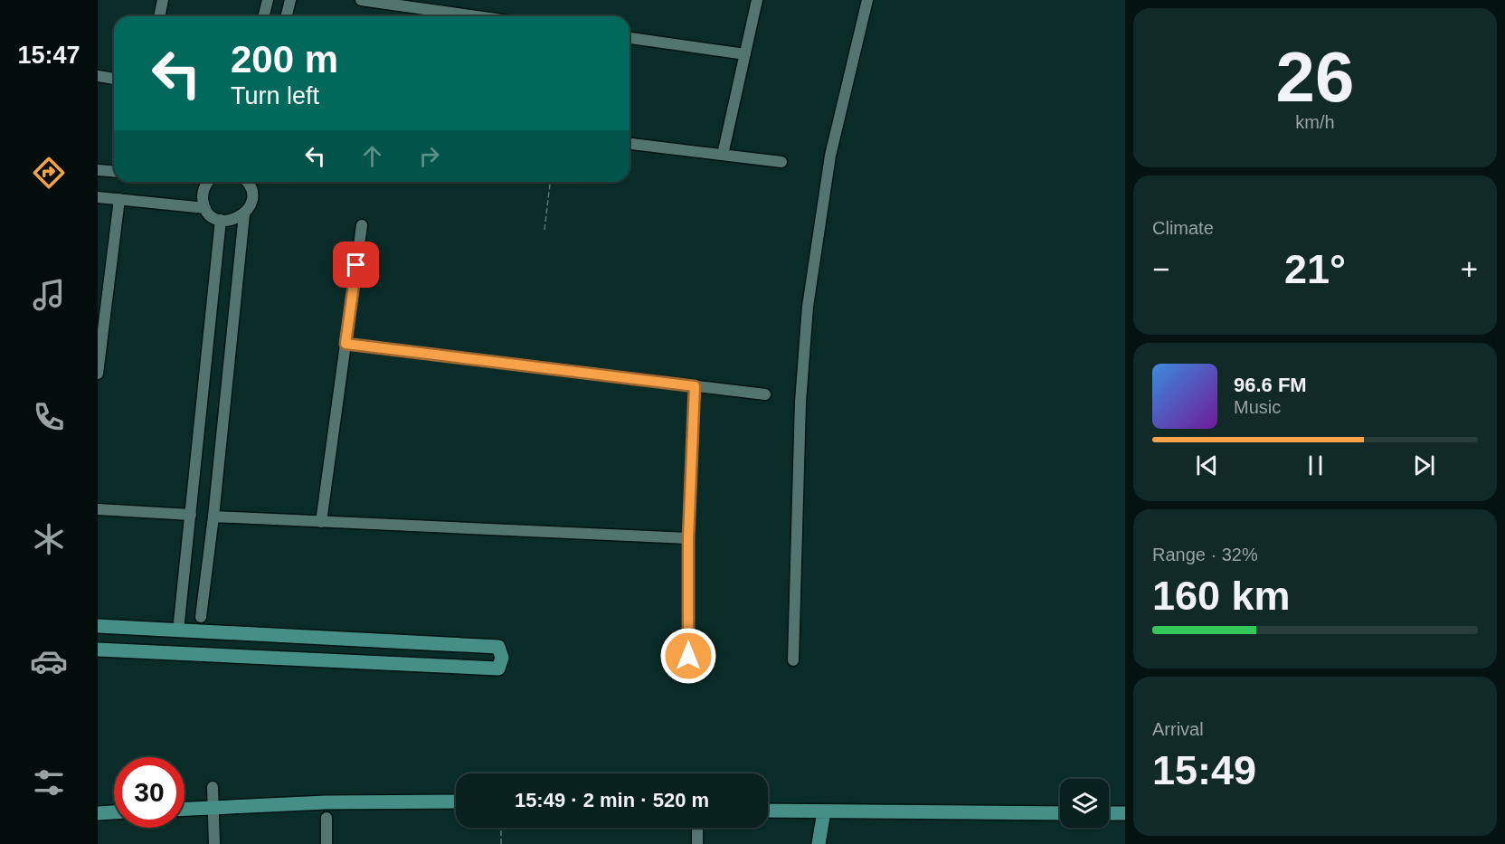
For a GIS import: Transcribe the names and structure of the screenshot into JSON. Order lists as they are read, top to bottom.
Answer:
{
  "page": {
    "tabs": "15:47",
    "tile": [
      ["26", "km/h"],
      "Climate",
      ["Range · 32%", "160 km"],
      ["Arrival", "15:49"]
    ],
    "turn": ["200 m", "Turn left"],
    "heat": ["−", "21°", "+"],
    "song": ["96.6 FM", "Music"],
    "limit": "30",
    "trip": "15:49 · 2 min · 520 m"
  }
}
